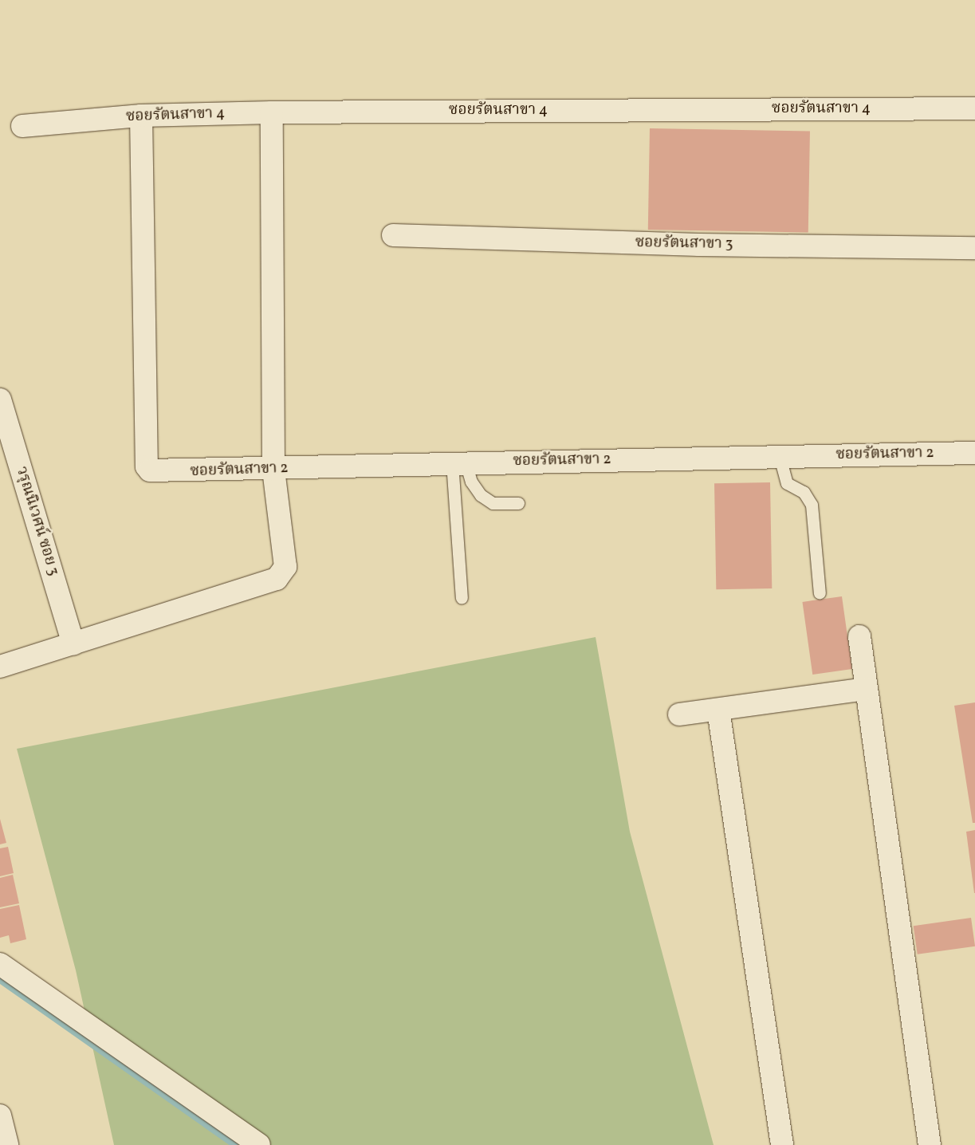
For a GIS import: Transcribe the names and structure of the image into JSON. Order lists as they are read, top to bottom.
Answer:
{
  "streets": {
    "street": [
      "ซอยรัตนสาขา 4",
      "ซอยรัตนสาขา 3",
      "ซอยรัตนสาขา 2",
      "วรุณนิเวศน์ ซอย 3"
    ]
  },
  "crossings": [
    ["ซอยรัตนสาขา 4", "ซอยรัตนสาขา 2"]
  ]
}
